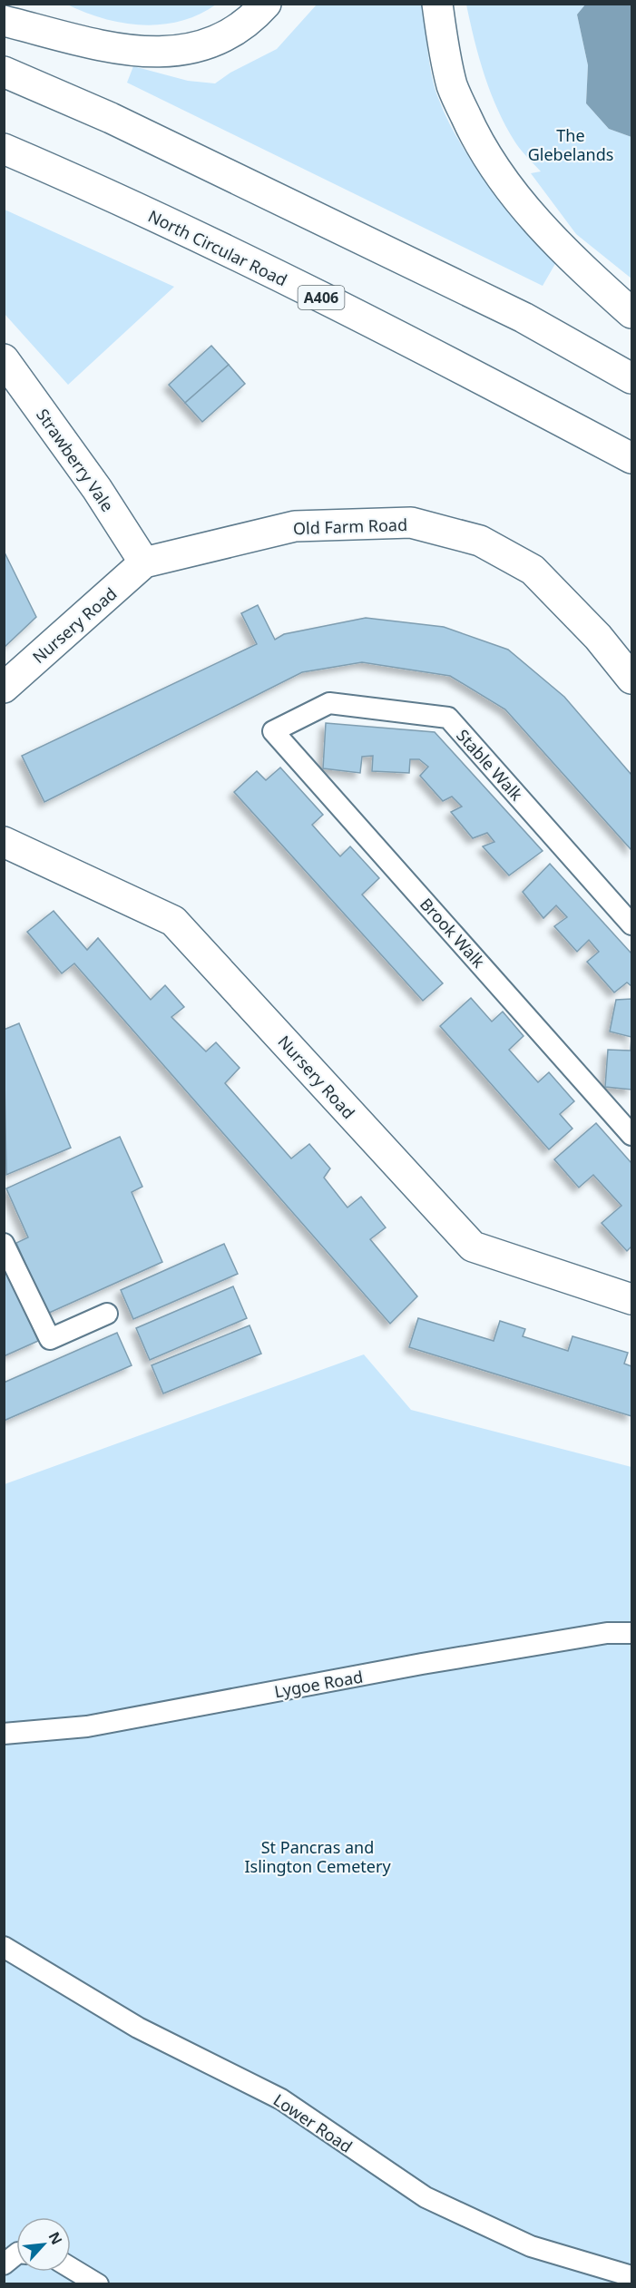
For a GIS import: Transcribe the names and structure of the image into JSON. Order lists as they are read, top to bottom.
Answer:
{
  "streets": {
    "main road": [
      "North Circular Road",
      "A406",
      "Strawberry Vale",
      "Old Farm Road",
      "Nursery Road"
    ],
    "lane": [
      "Stable Walk",
      "Brook Walk",
      "Lygoe Road",
      "Lower Road"
    ]
  },
  "crossings": [
    ["Strawberry Vale", "Old Farm Road"],
    ["Strawberry Vale", "Nursery Road"],
    ["Old Farm Road", "Nursery Road"],
    ["Stable Walk", "Brook Walk"]
  ],
  "parks": ["The Glebelands", "St Pancras and Islington Cemetery"],
  "north": "top right"
}
